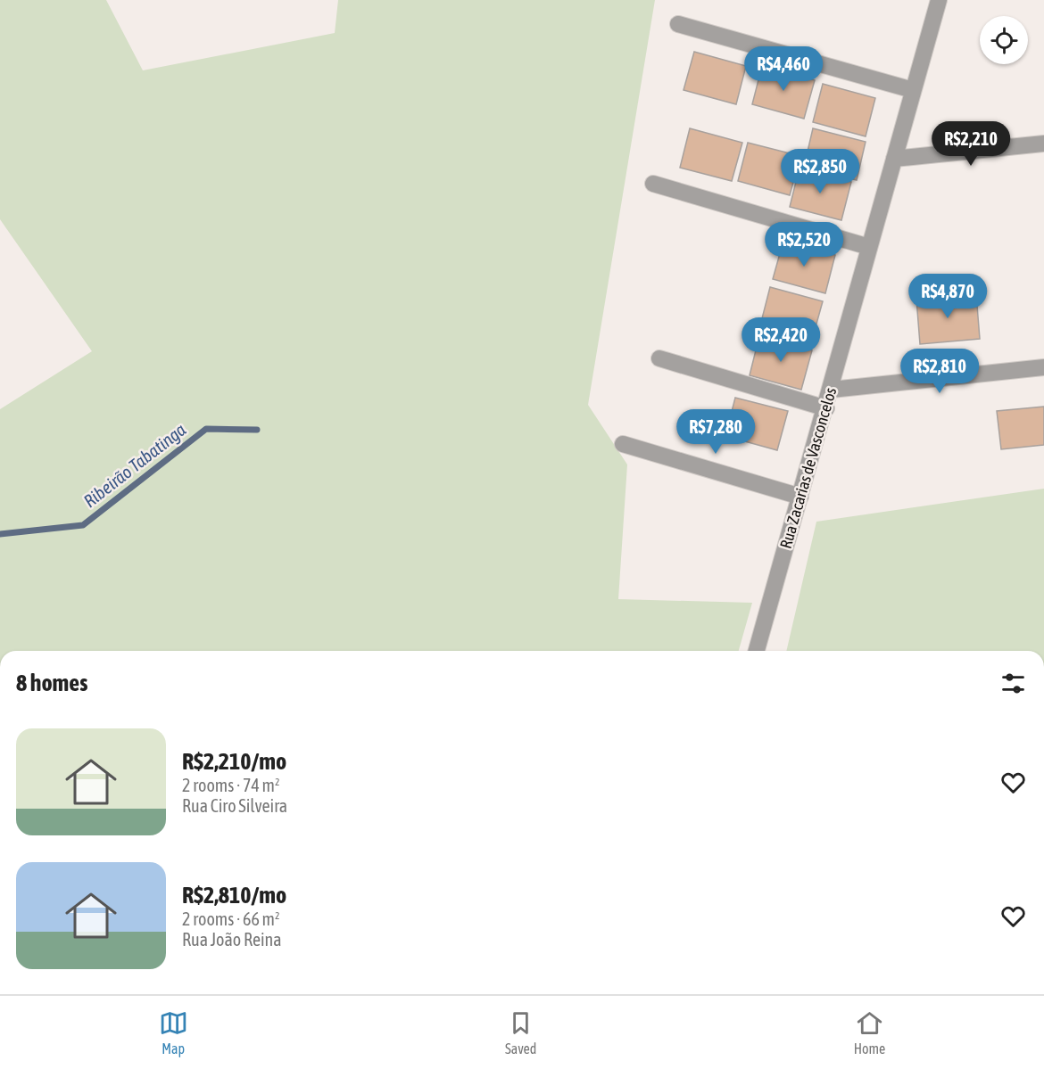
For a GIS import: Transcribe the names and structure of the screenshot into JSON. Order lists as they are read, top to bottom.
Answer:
{
  "streets": {
    "street": ["Rua Zacarias de Vasconcelos"]
  },
  "water": ["Ribeirão Tabatinga"],
  "page": {
    "price": [
      "R$4,460",
      "R$2,210",
      "R$2,850",
      "R$2,520",
      "R$4,870",
      "R$2,420",
      "R$2,810",
      "R$7,280"
    ],
    "heading": "8 homes",
    "list": [
      {
        "name": "R$2,210/mo",
        "note": "2 rooms · 74 m² · Rua Ciro Silveira"
      },
      {
        "name": "R$2,810/mo",
        "note": "2 rooms · 66 m² · Rua João Reina"
      }
    ],
    "tabs": ["Map", "Saved", "Home"]
  }
}
